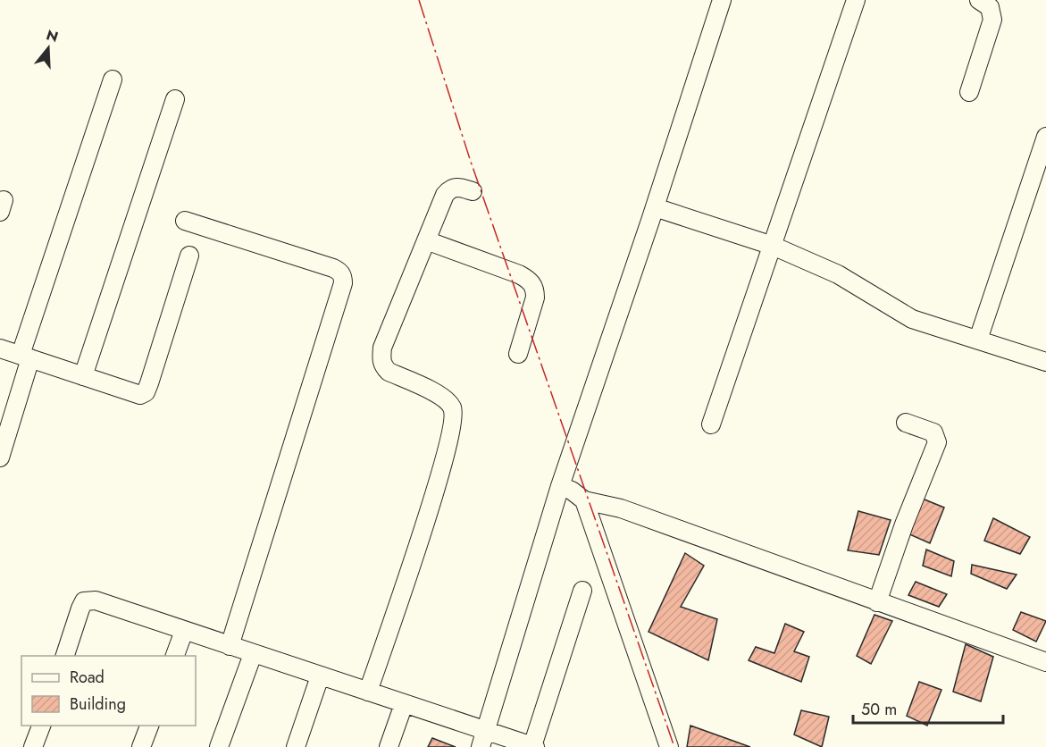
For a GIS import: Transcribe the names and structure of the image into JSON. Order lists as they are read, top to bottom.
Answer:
{
  "legend": ["Road", "Building"],
  "scale_bar": "50 m",
  "north": "top"
}
